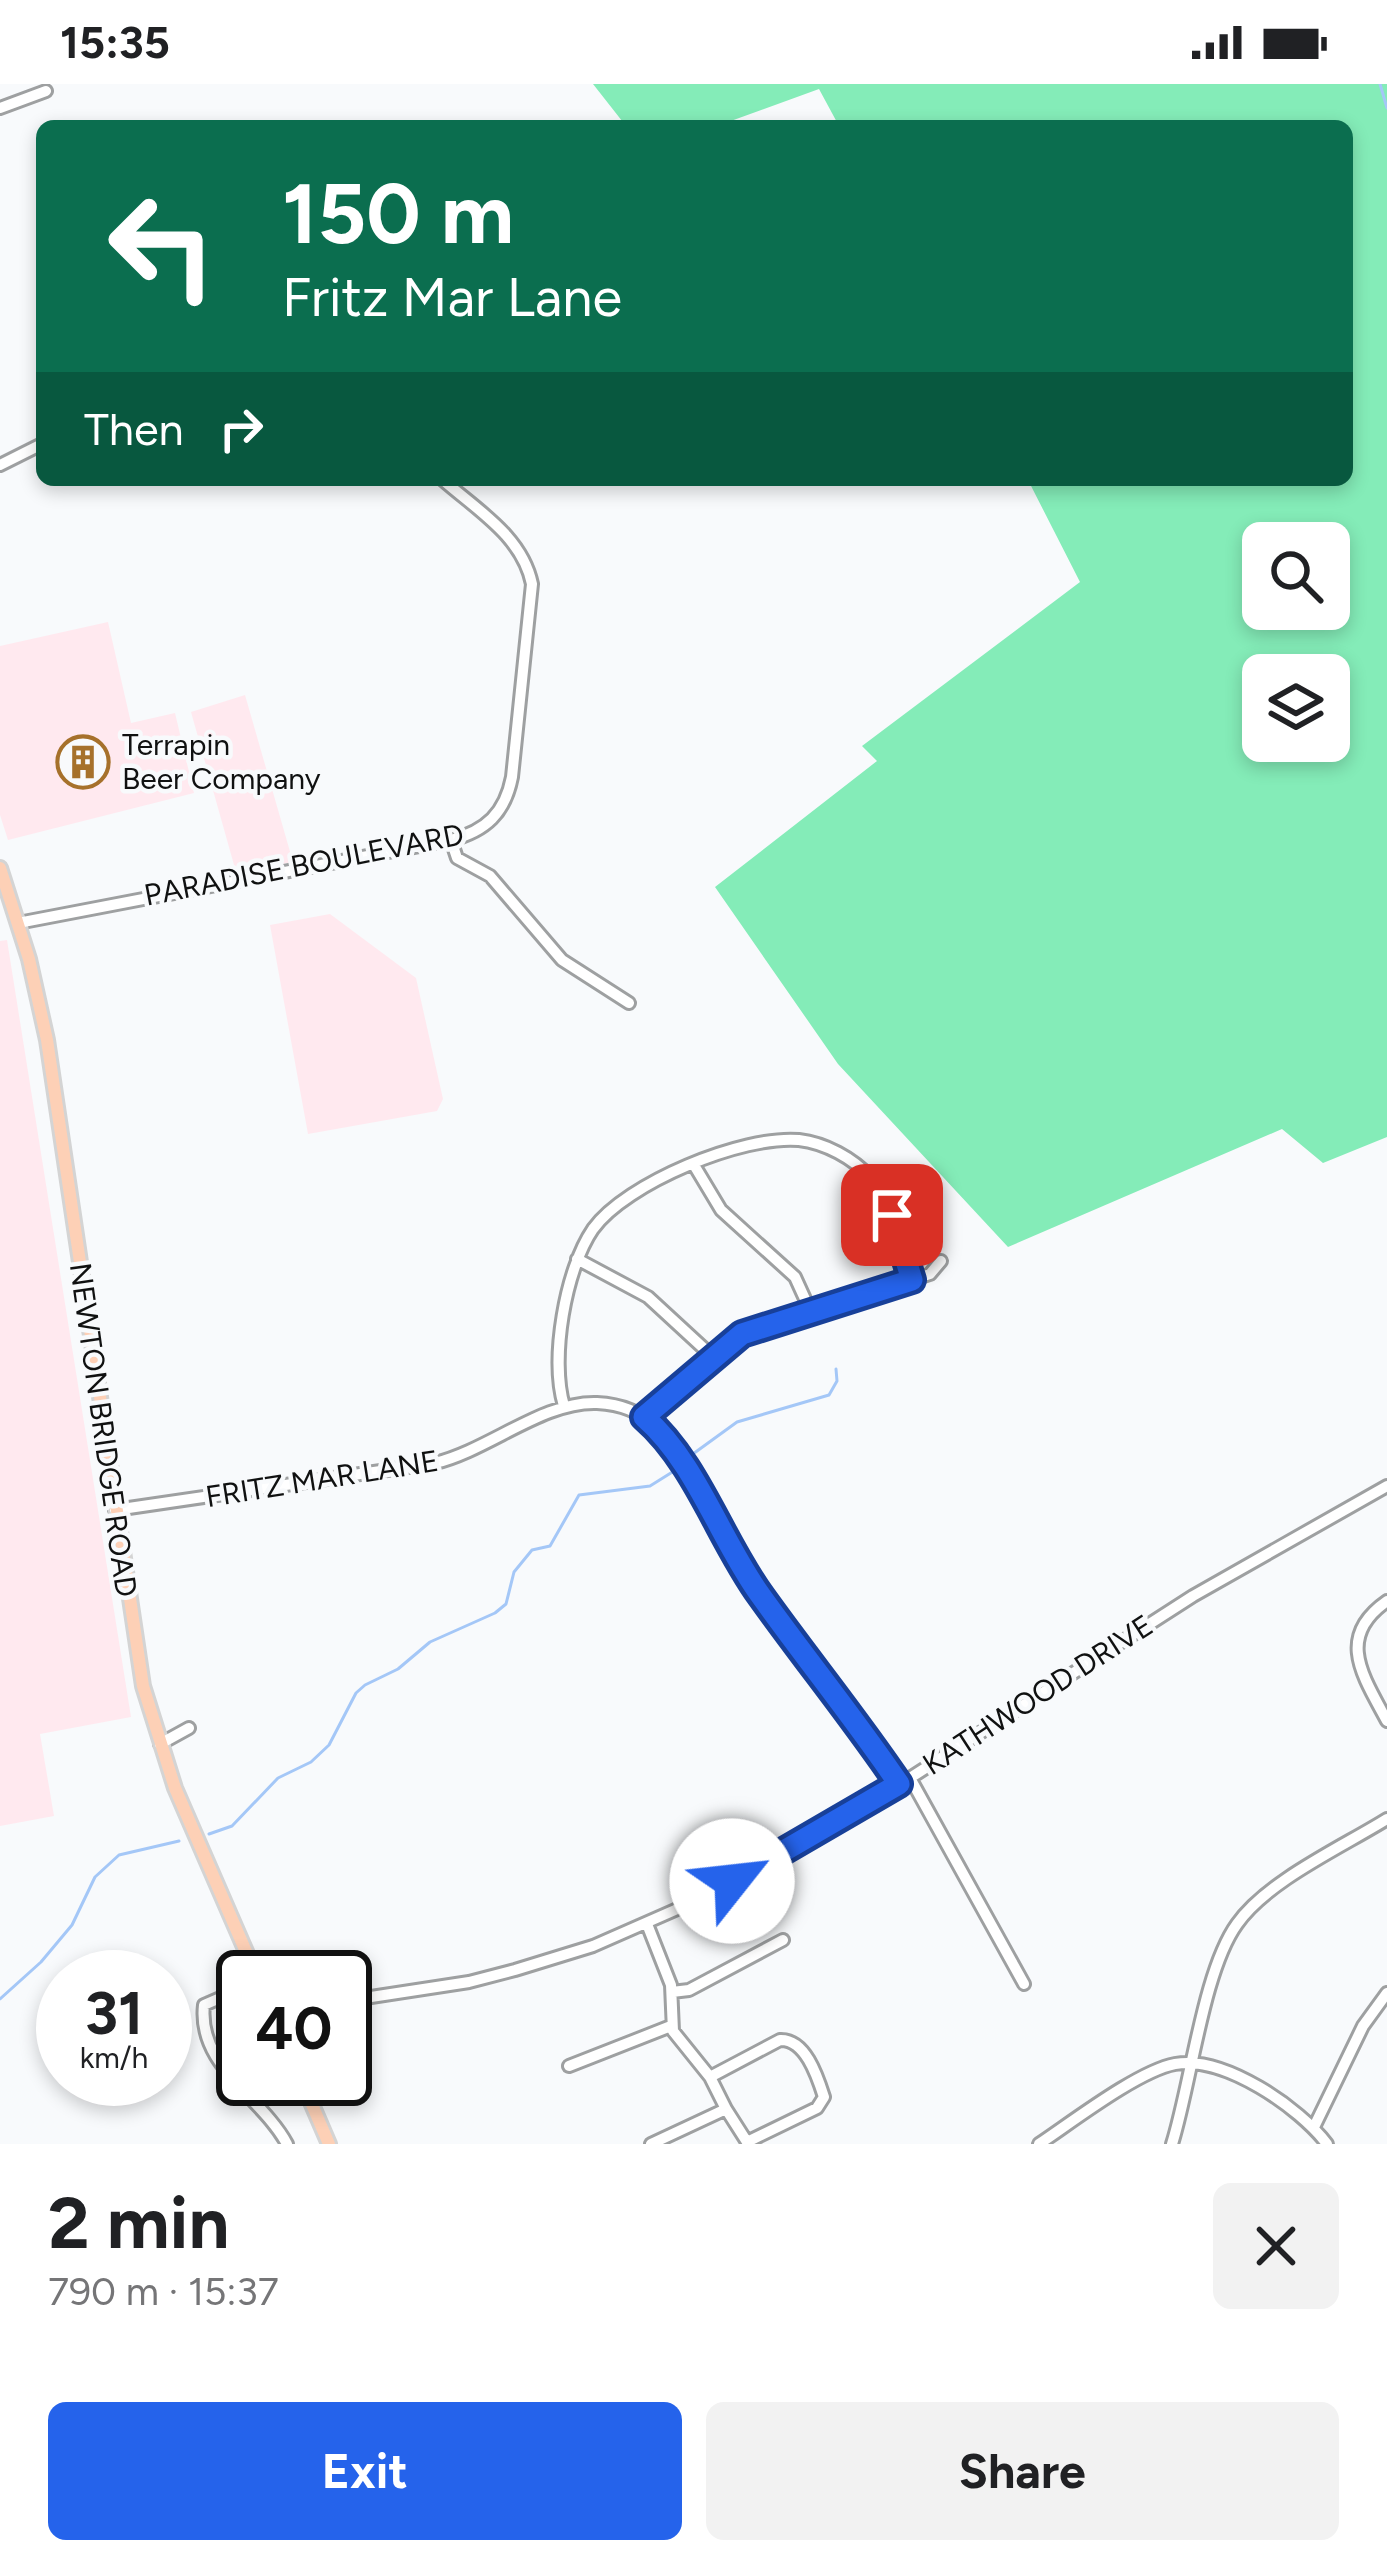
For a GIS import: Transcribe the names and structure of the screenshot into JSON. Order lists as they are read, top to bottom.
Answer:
{
  "streets": {
    "main road": ["NEWTON BRIDGE ROAD"],
    "street": ["PARADISE BOULEVARD", "FRITZ MAR LANE", "KATHWOOD DRIVE"]
  },
  "crossings": [
    ["PARADISE BOULEVARD", "NEWTON BRIDGE ROAD"],
    ["NEWTON BRIDGE ROAD", "FRITZ MAR LANE"]
  ],
  "places": {
    "building": ["Terrapin Beer Company"]
  },
  "page": {
    "status": "15:35",
    "turn": ["150 m", "Fritz Mar Lane"],
    "then": "Then",
    "speed": "31 km/h",
    "limit": "40",
    "heading": ["2 min", "790 m · 15:37"],
    "buttons": ["Exit", "Share"]
  }
}
